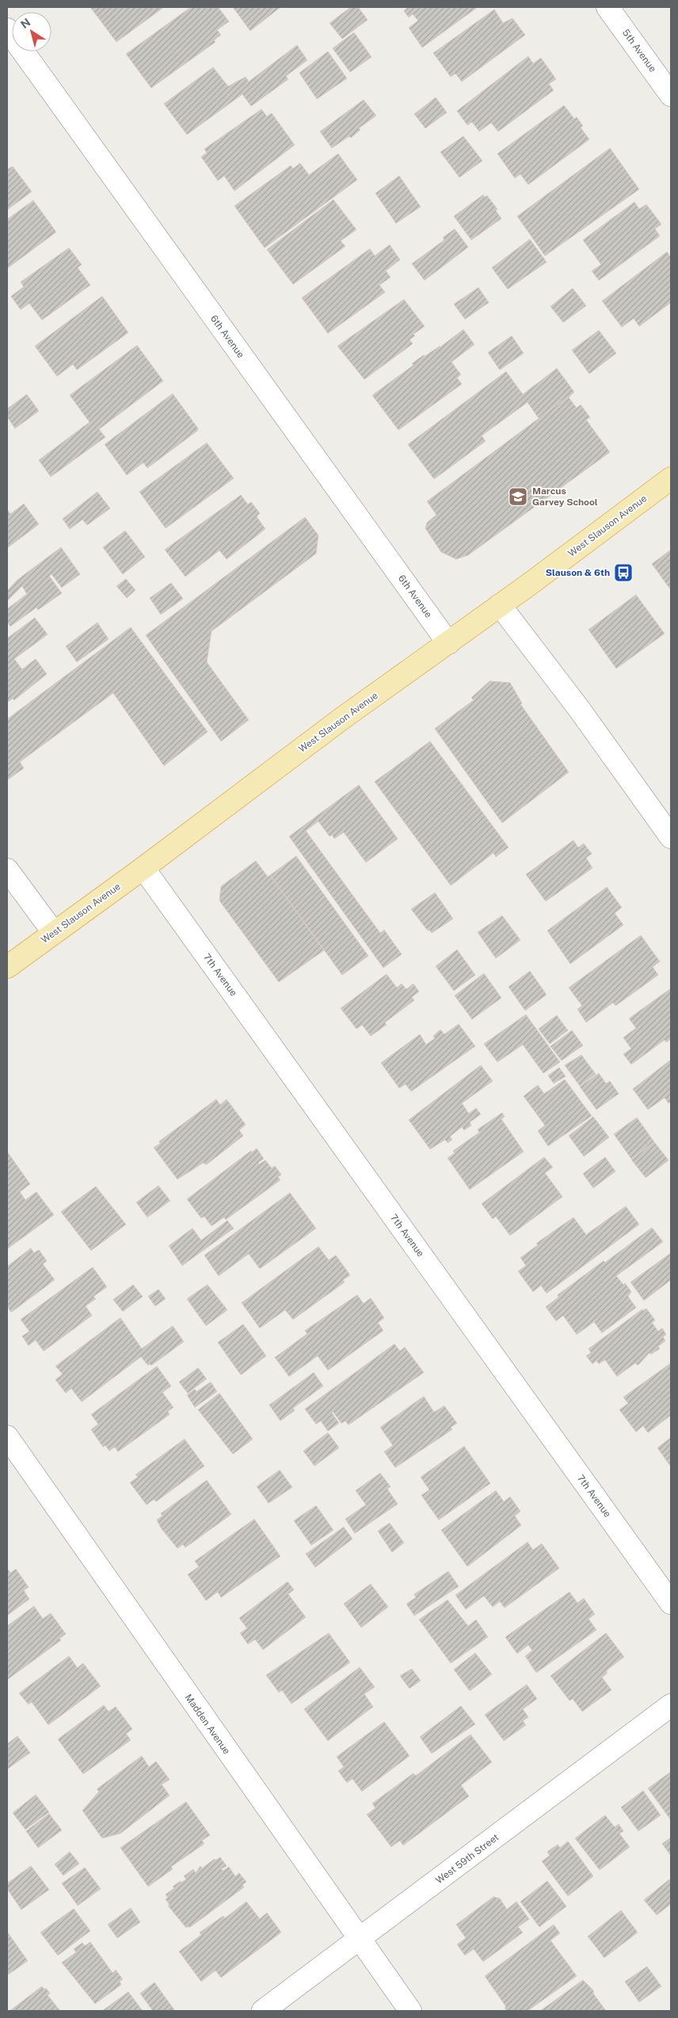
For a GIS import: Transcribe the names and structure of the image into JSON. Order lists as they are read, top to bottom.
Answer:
{
  "streets": {
    "main road": ["West Slauson Avenue"],
    "street": [
      "5th Avenue",
      "6th Avenue",
      "7th Avenue",
      "Madden Avenue",
      "West 59th Street"
    ]
  },
  "crossings": [
    ["6th Avenue", "West Slauson Avenue"],
    ["West Slauson Avenue", "7th Avenue"],
    ["Madden Avenue", "West 59th Street"]
  ],
  "places": {
    "school or university": ["Marcus Garvey School"],
    "bus stop": ["Slauson & 6th"]
  },
  "north": "top left"
}
